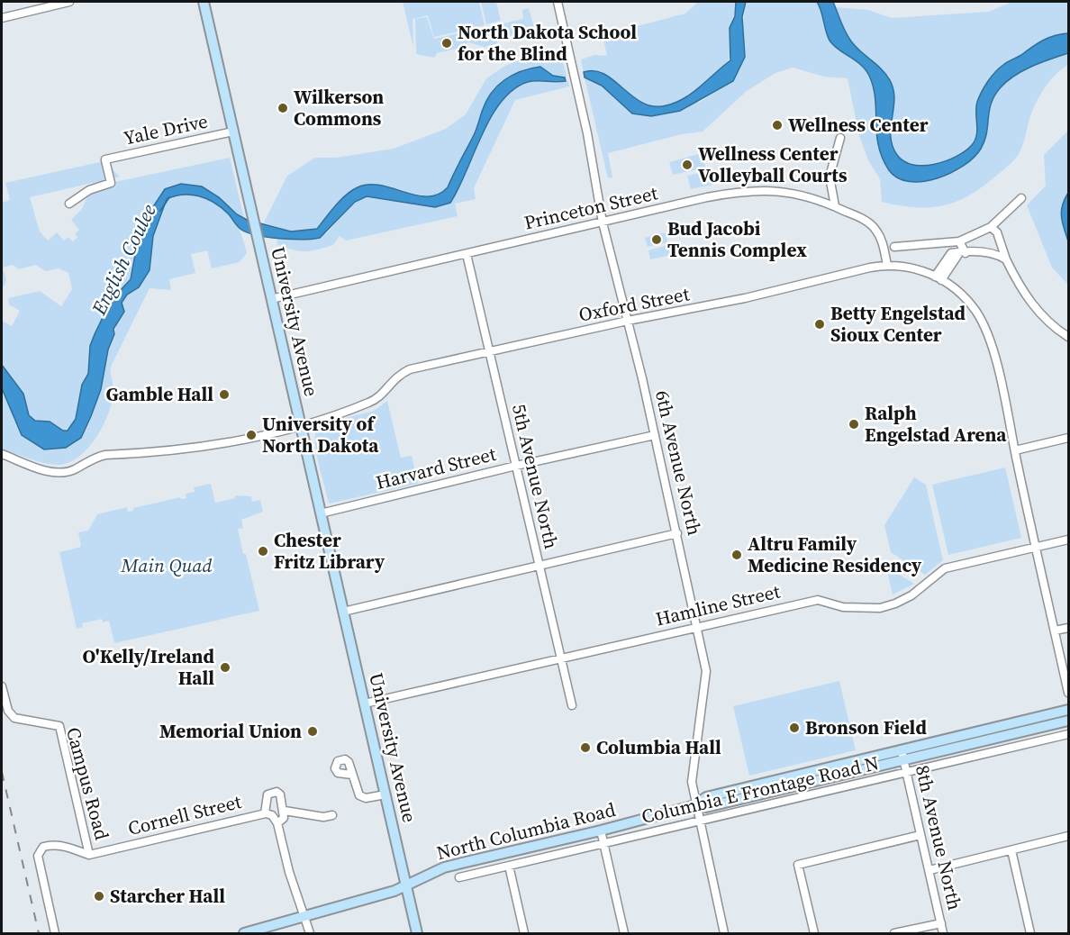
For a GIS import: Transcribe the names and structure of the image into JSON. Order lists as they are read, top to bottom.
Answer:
{
  "streets": {
    "main road": ["University Avenue", "North Columbia Road"],
    "street": [
      "Yale Drive",
      "Princeton Street",
      "Oxford Street",
      "6th Avenue North",
      "Harvard Street",
      "5th Avenue North",
      "Hamline Street",
      "Campus Road",
      "Columbia E Frontage Road N",
      "Cornell Street",
      "8th Avenue North"
    ]
  },
  "crossings": [
    ["Yale Drive", "University Avenue"],
    ["Princeton Street", "Oxford Street"],
    ["Princeton Street", "University Avenue"],
    ["Princeton Street", "6th Avenue North"],
    ["Princeton Street", "5th Avenue North"],
    ["Oxford Street", "University Avenue"],
    ["Oxford Street", "6th Avenue North"],
    ["Oxford Street", "5th Avenue North"],
    ["Oxford Street", "Hamline Street"],
    ["University Avenue", "Harvard Street"],
    ["University Avenue", "Hamline Street"],
    ["University Avenue", "North Columbia Road"],
    ["6th Avenue North", "Harvard Street"],
    ["6th Avenue North", "Hamline Street"],
    ["6th Avenue North", "Columbia E Frontage Road N"],
    ["6th Avenue North", "North Columbia Road"],
    ["Harvard Street", "5th Avenue North"],
    ["5th Avenue North", "Hamline Street"],
    ["Campus Road", "Cornell Street"],
    ["Columbia E Frontage Road N", "8th Avenue North"],
    ["North Columbia Road", "8th Avenue North"]
  ],
  "water": ["English Coulee"],
  "parks": ["Main Quad"],
  "places": [
    "North Dakota School for the Blind",
    "Wilkerson Commons",
    "Wellness Center",
    "Wellness Center Volleyball Courts",
    "Bud Jacobi Tennis Complex",
    "Betty Engelstad Sioux Center",
    "Gamble Hall",
    "Ralph Engelstad Arena",
    "University of North Dakota",
    "Chester Fritz Library",
    "Altru Family Medicine Residency",
    "O'Kelly/Ireland Hall",
    "Bronson Field",
    "Memorial Union",
    "Columbia Hall",
    "Starcher Hall"
  ]
}
